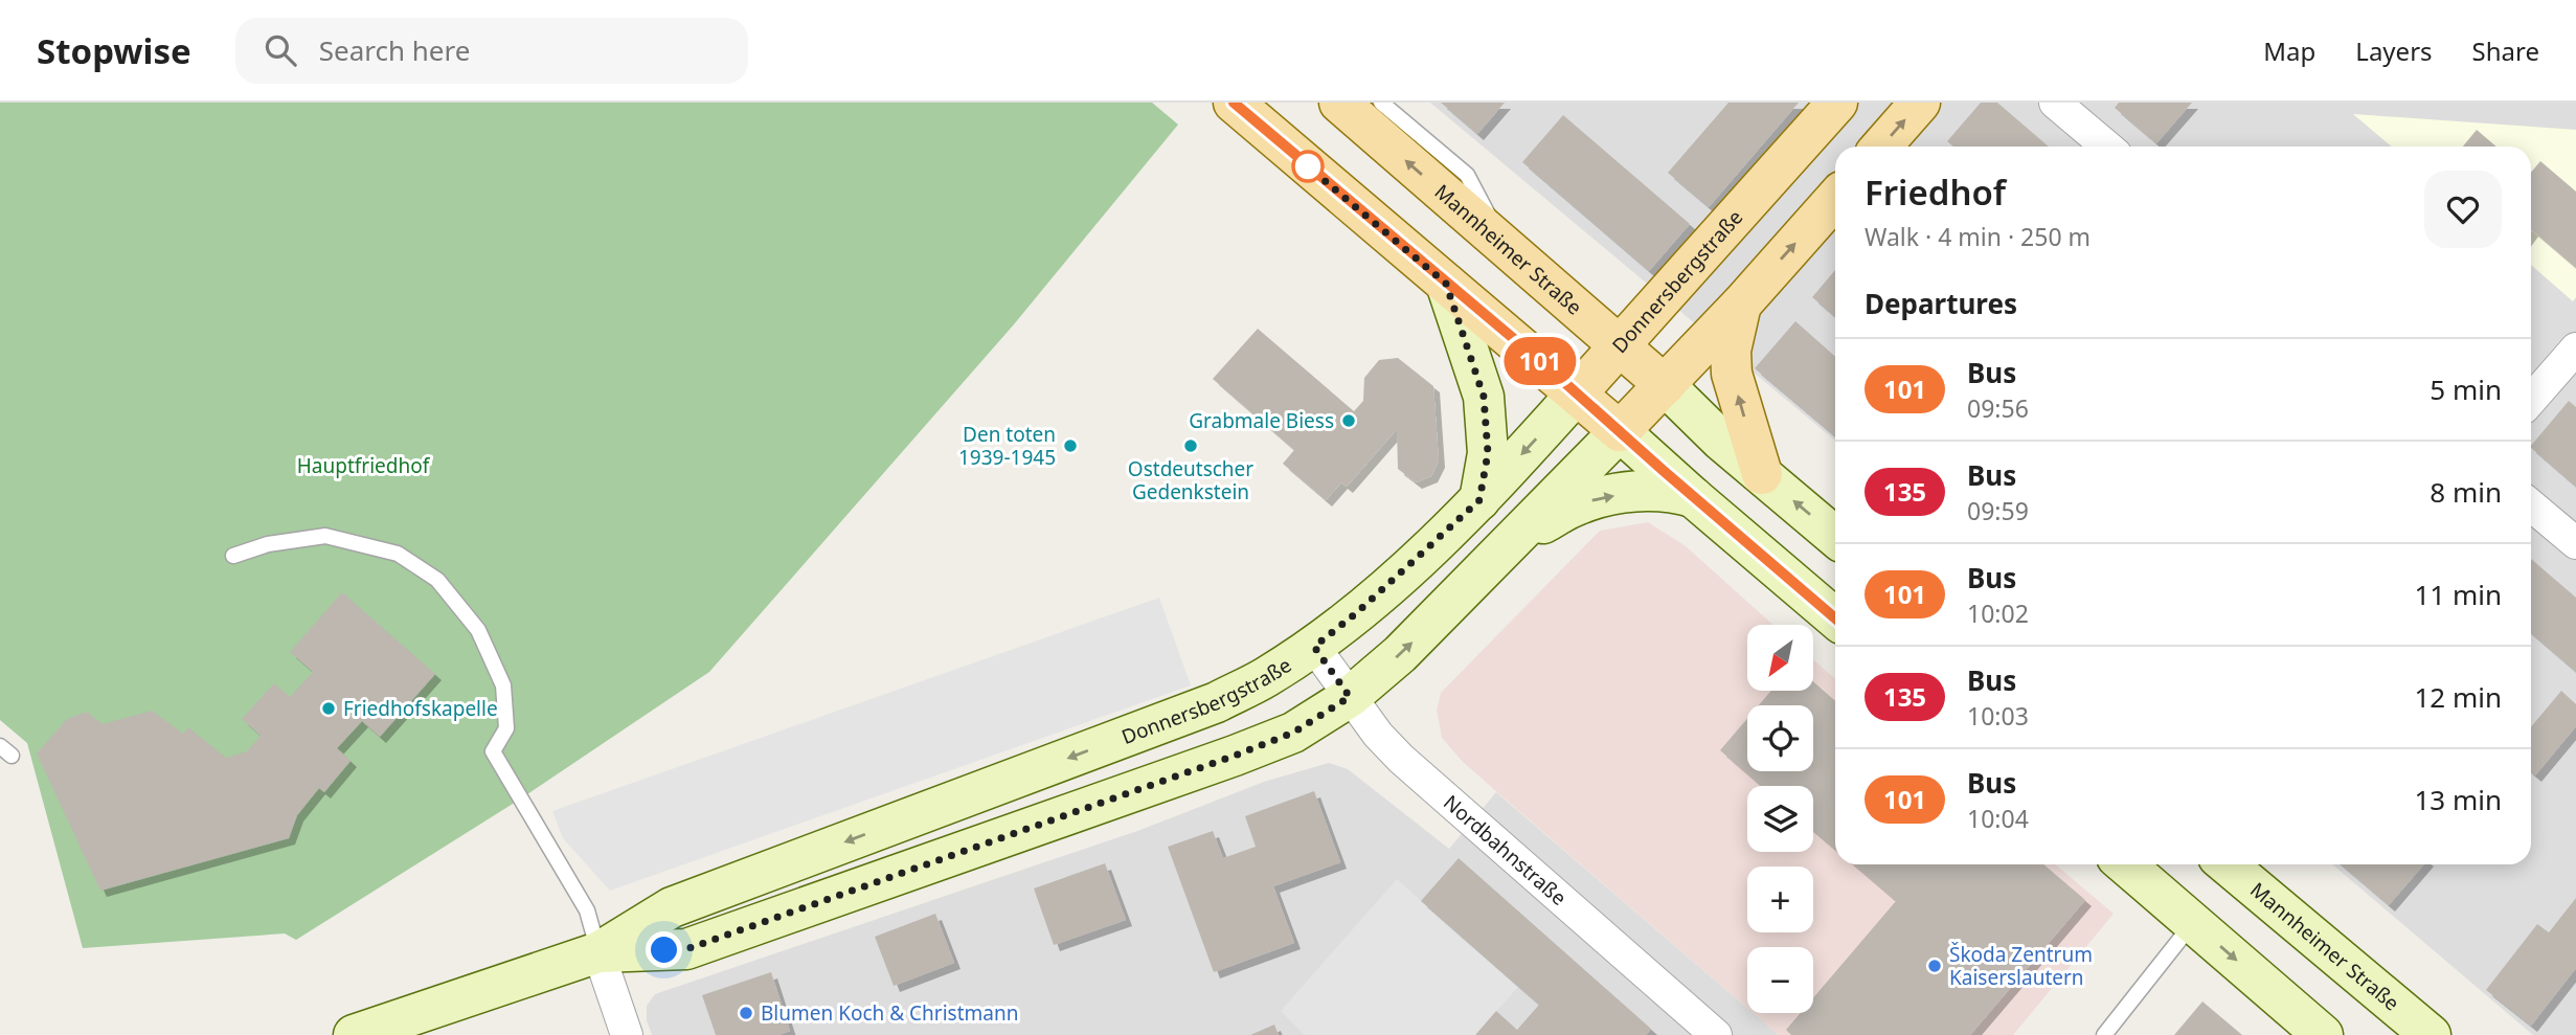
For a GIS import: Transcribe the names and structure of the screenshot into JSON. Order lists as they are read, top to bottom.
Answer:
{
  "streets": {
    "main road": ["Mannheimer Straße", "Donnersbergstraße"],
    "street": ["Nordbahnstraße"]
  },
  "crossings": [
    ["Mannheimer Straße", "Donnersbergstraße"],
    ["Donnersbergstraße", "Nordbahnstraße"]
  ],
  "parks": ["Hauptfriedhof"],
  "places": [
    "Grabmale Biess",
    "Den toten 1939-1945",
    "Ostdeutscher Gedenkstein",
    "Friedhofskapelle",
    "Škoda Zentrum Kaiserslautern",
    "Blumen Koch & Christmann"
  ],
  "lines": ["bus line 101"],
  "north": "bottom left",
  "page": {
    "header": "Stopwise",
    "search": "Search here",
    "nav": ["Map", "Layers", "Share"],
    "on_map": "101",
    "heading": [
      ["Friedhof", "Walk · 4 min · 250 m"],
      "Departures"
    ],
    "list": [
      {
        "mark": "101",
        "name": "Bus",
        "note": "09:56",
        "value": "5 min"
      },
      {
        "mark": "135",
        "name": "Bus",
        "note": "09:59",
        "value": "8 min"
      },
      {
        "mark": "101",
        "name": "Bus",
        "note": "10:02",
        "value": "11 min"
      },
      {
        "mark": "135",
        "name": "Bus",
        "note": "10:03",
        "value": "12 min"
      },
      {
        "mark": "101",
        "name": "Bus",
        "note": "10:04",
        "value": "13 min"
      }
    ],
    "map_buttons": ["+", "−"]
  }
}
